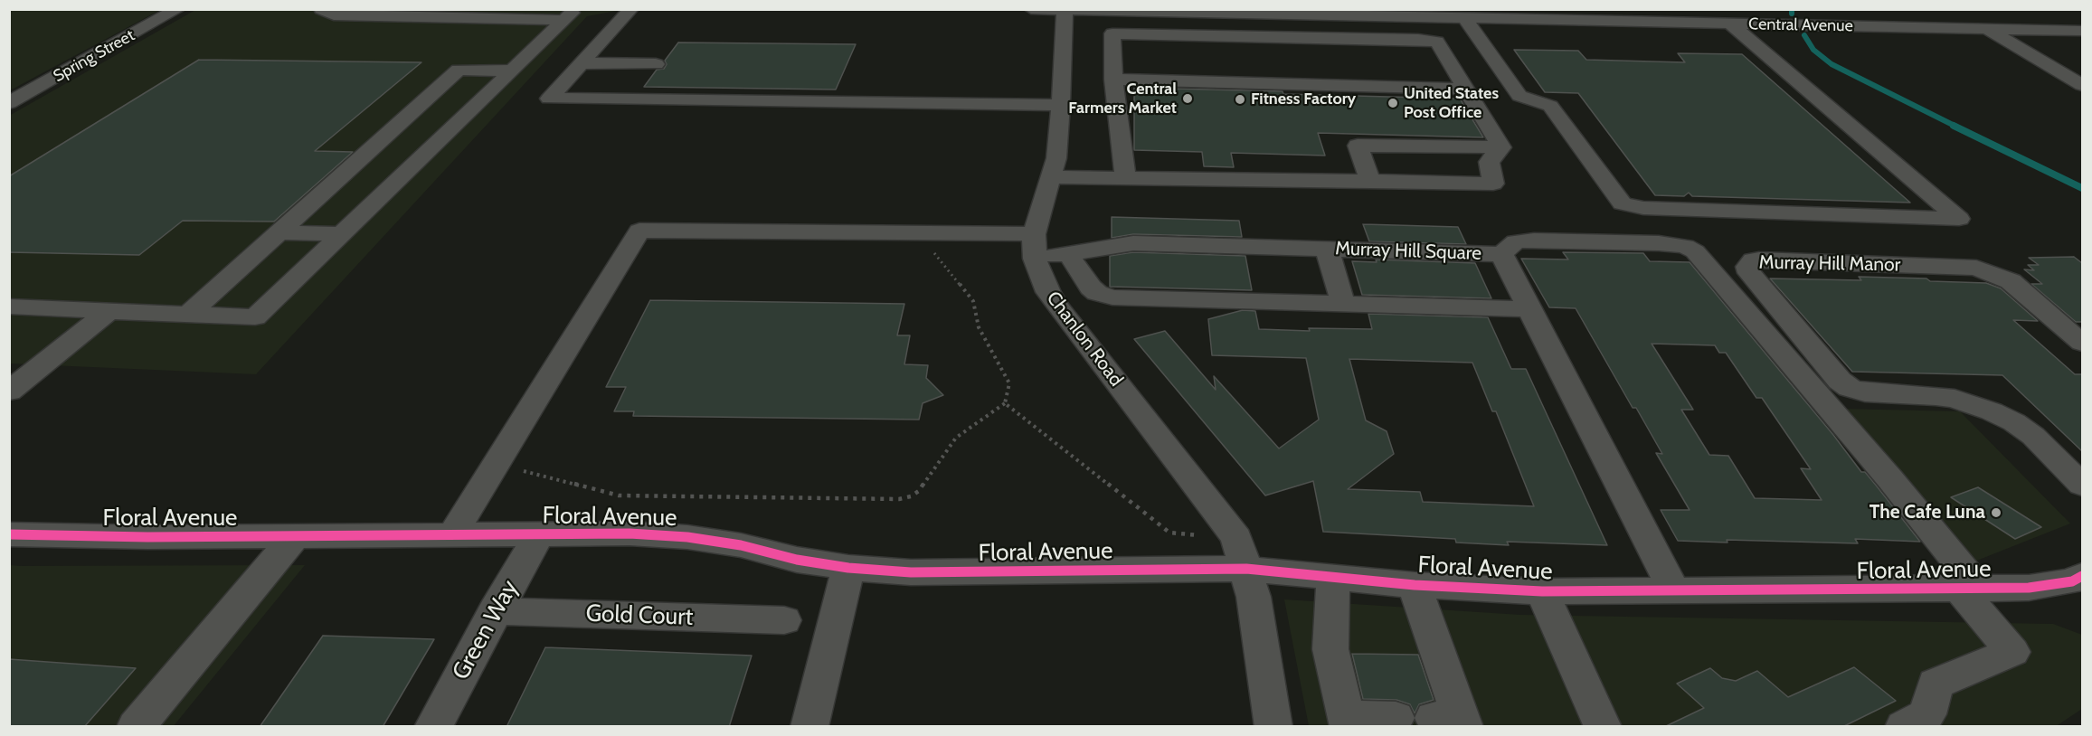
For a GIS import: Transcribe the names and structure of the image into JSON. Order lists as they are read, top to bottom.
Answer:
{
  "streets": {
    "street": [
      "Central Avenue",
      "Spring Street",
      "Murray Hill Square",
      "Murray Hill Manor",
      "Chanlon Road",
      "Floral Avenue",
      "Gold Court",
      "Green Way"
    ]
  },
  "crossings": [
    ["Murray Hill Square", "Chanlon Road"],
    ["Murray Hill Square", "Floral Avenue"],
    ["Chanlon Road", "Floral Avenue"],
    ["Floral Avenue", "Green Way"],
    ["Gold Court", "Green Way"]
  ],
  "places": [
    "Central Farmers Market",
    "Fitness Factory",
    "United States Post Office",
    "The Cafe Luna"
  ]
}
